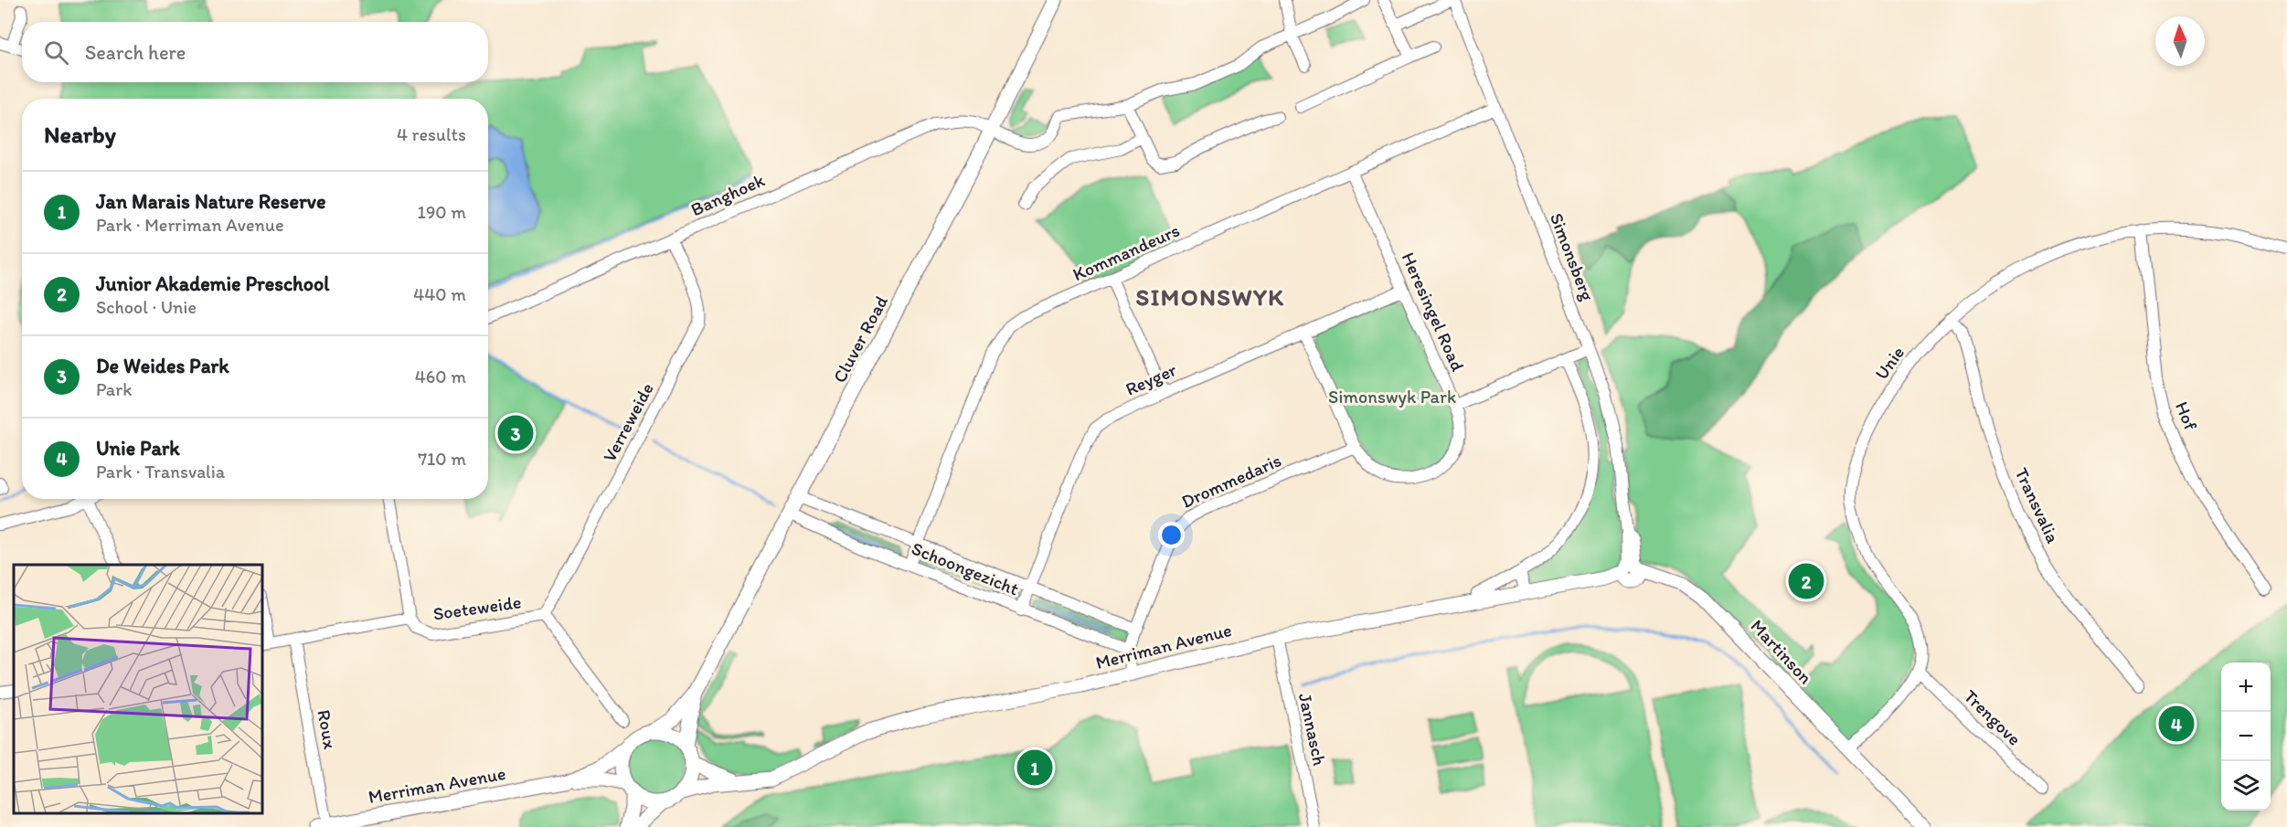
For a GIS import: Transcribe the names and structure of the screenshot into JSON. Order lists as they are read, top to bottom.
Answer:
{
  "streets": {
    "street": [
      "Banghoek",
      "Kommandeurs",
      "Simonsberg",
      "Heresingel Road",
      "Cluver Road",
      "Unie",
      "Reyger",
      "Hof",
      "Verreweide",
      "Drommedaris",
      "Transvalia",
      "Schoongezicht",
      "Soeteweide",
      "Merriman Avenue",
      "Martinson",
      "Trengove",
      "Roux",
      "Jannasch"
    ]
  },
  "crossings": [
    ["Banghoek", "Cluver Road"],
    ["Banghoek", "Verreweide"],
    ["Kommandeurs", "Simonsberg"],
    ["Kommandeurs", "Heresingel Road"],
    ["Kommandeurs", "Schoongezicht"],
    ["Simonsberg", "Merriman Avenue"],
    ["Simonsberg", "Martinson"],
    ["Heresingel Road", "Reyger"],
    ["Heresingel Road", "Drommedaris"],
    ["Cluver Road", "Schoongezicht"],
    ["Cluver Road", "Merriman Avenue"],
    ["Unie", "Hof"],
    ["Unie", "Transvalia"],
    ["Unie", "Trengove"],
    ["Reyger", "Schoongezicht"],
    ["Verreweide", "Soeteweide"],
    ["Drommedaris", "Schoongezicht"],
    ["Drommedaris", "Merriman Avenue"],
    ["Soeteweide", "Roux"],
    ["Merriman Avenue", "Martinson"],
    ["Merriman Avenue", "Roux"],
    ["Merriman Avenue", "Jannasch"]
  ],
  "districts": ["SIMONSWYK"],
  "parks": ["Simonswyk Park"],
  "north": "top",
  "page": {
    "search": "Search here",
    "heading": ["Nearby", "4 results"],
    "list": [
      {
        "mark": "1",
        "name": "Jan Marais Nature Reserve",
        "note": "Park · Merriman Avenue",
        "value": "190 m"
      },
      {
        "mark": "2",
        "name": "Junior Akademie Preschool",
        "note": "School · Unie",
        "value": "440 m"
      },
      {
        "mark": "3",
        "name": "De Weides Park",
        "note": "Park",
        "value": "460 m"
      },
      {
        "mark": "4",
        "name": "Unie Park",
        "note": "Park · Transvalia",
        "value": "710 m"
      }
    ],
    "pins": [
      "3",
      "2",
      "4",
      "1"
    ],
    "map_buttons": ["+", "−"]
  }
}
